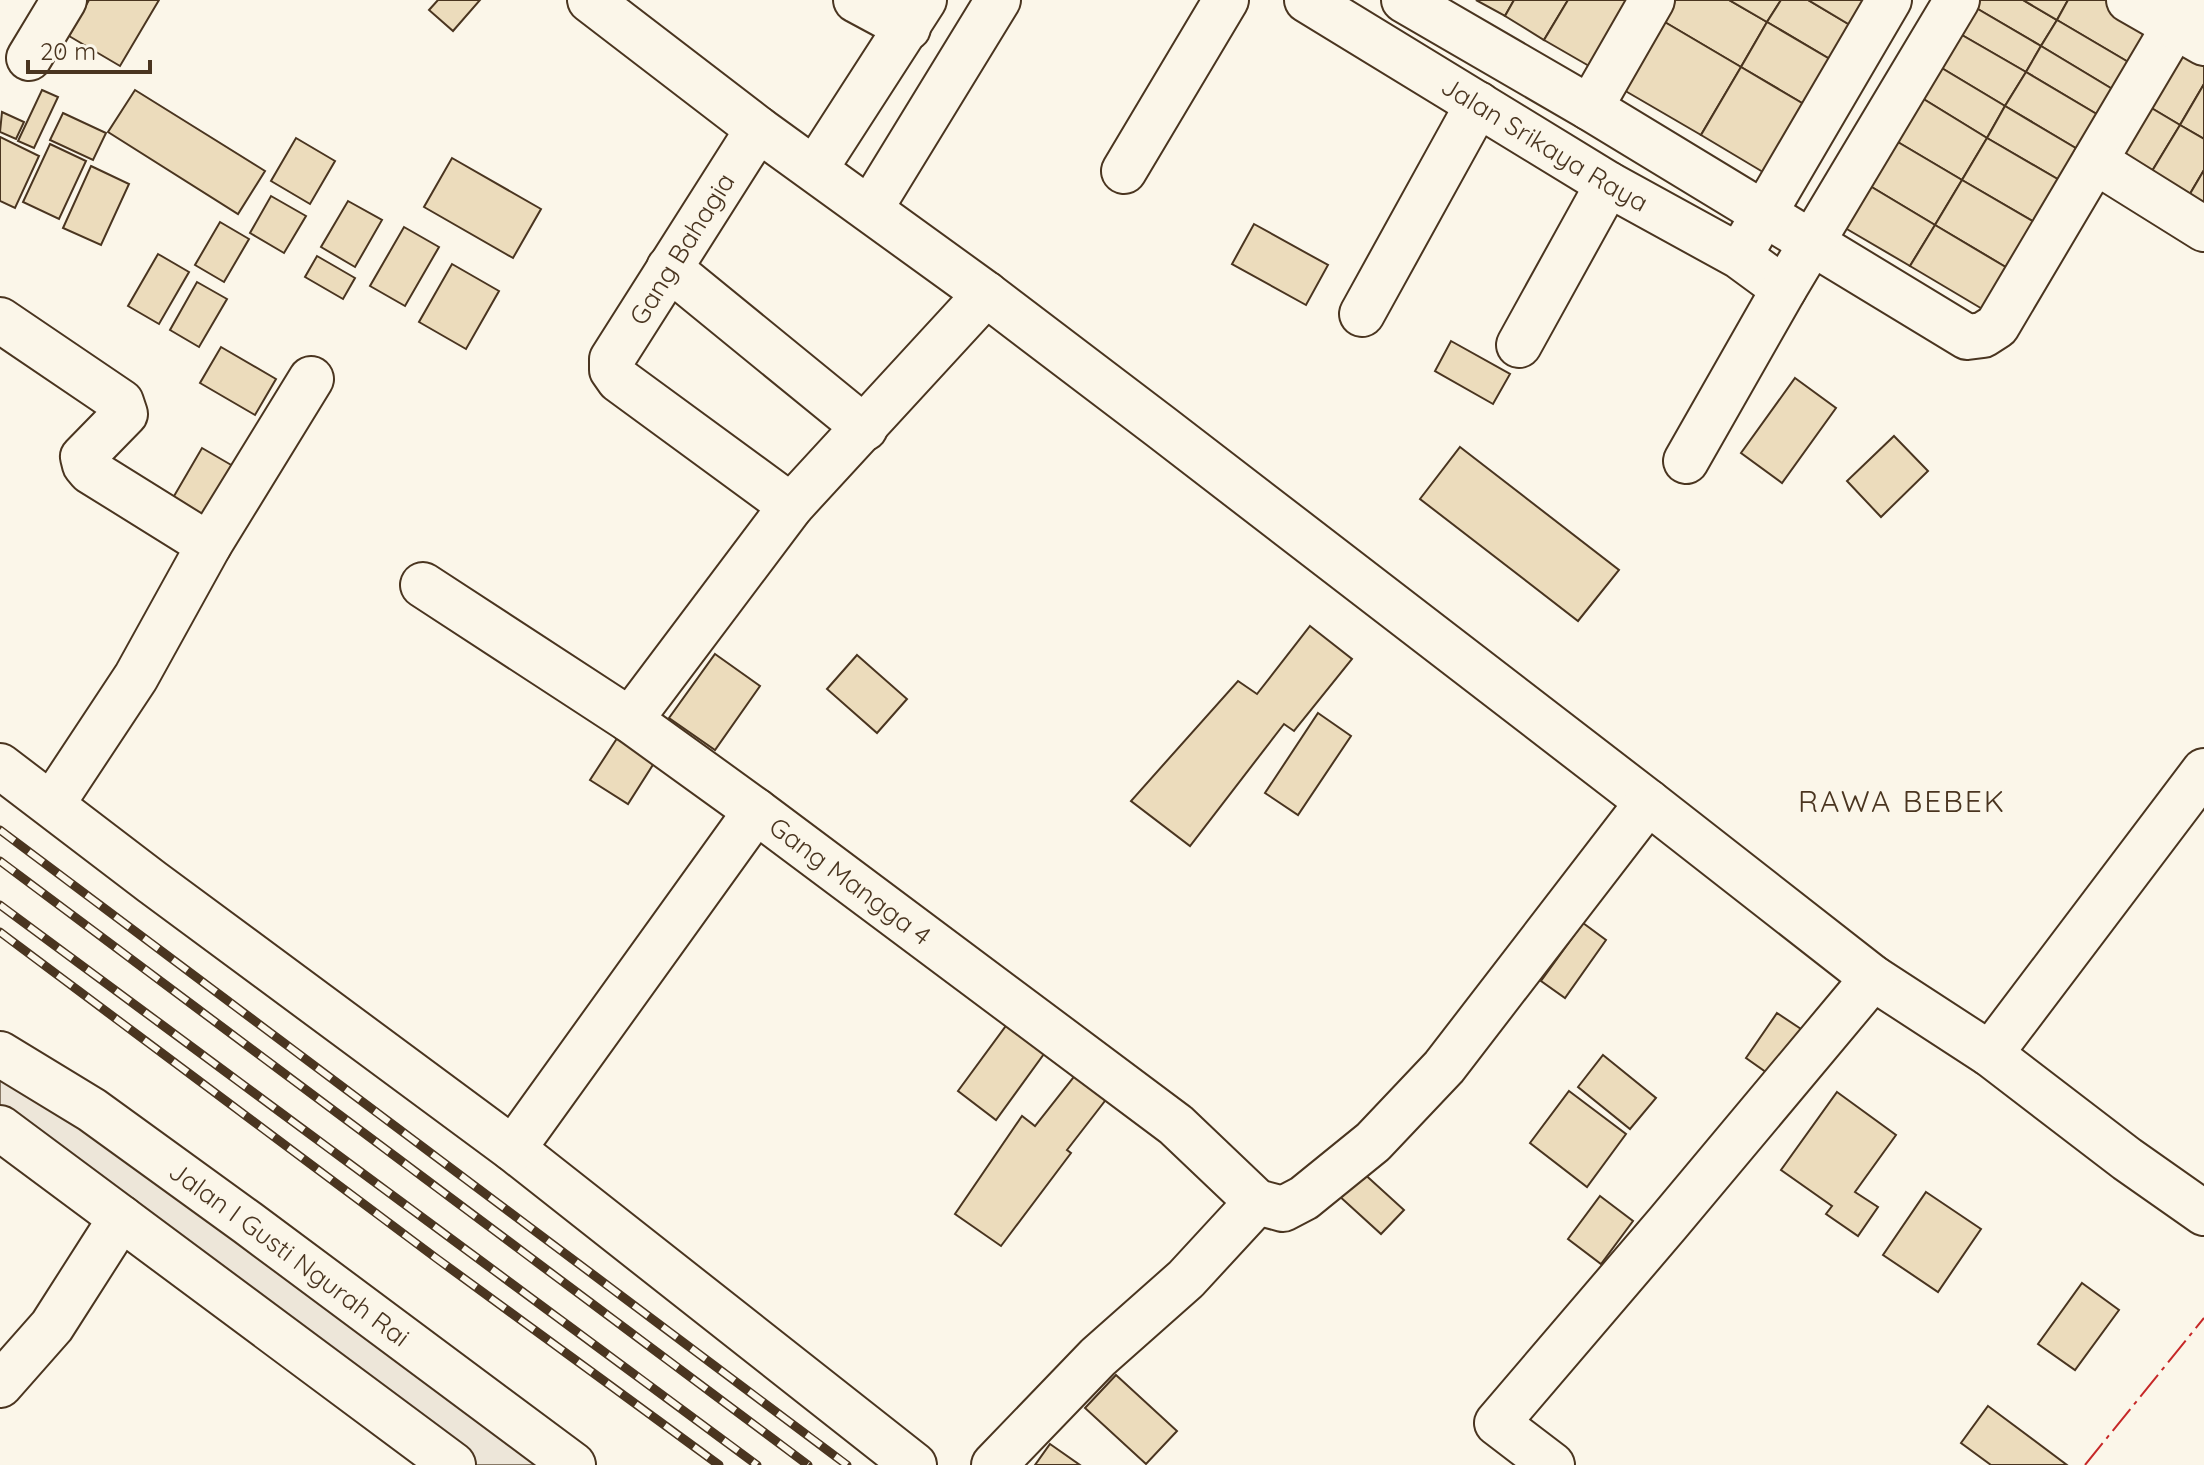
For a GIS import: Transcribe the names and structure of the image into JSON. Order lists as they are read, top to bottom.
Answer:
{
  "streets": {
    "street": [
      "Jalan Srikaya Raya",
      "Gang Bahagia",
      "Gang Mangga 4",
      "Jalan I Gusti Ngurah Rai"
    ]
  },
  "districts": ["RAWA BEBEK"],
  "scale_bar": "20 m"
}
